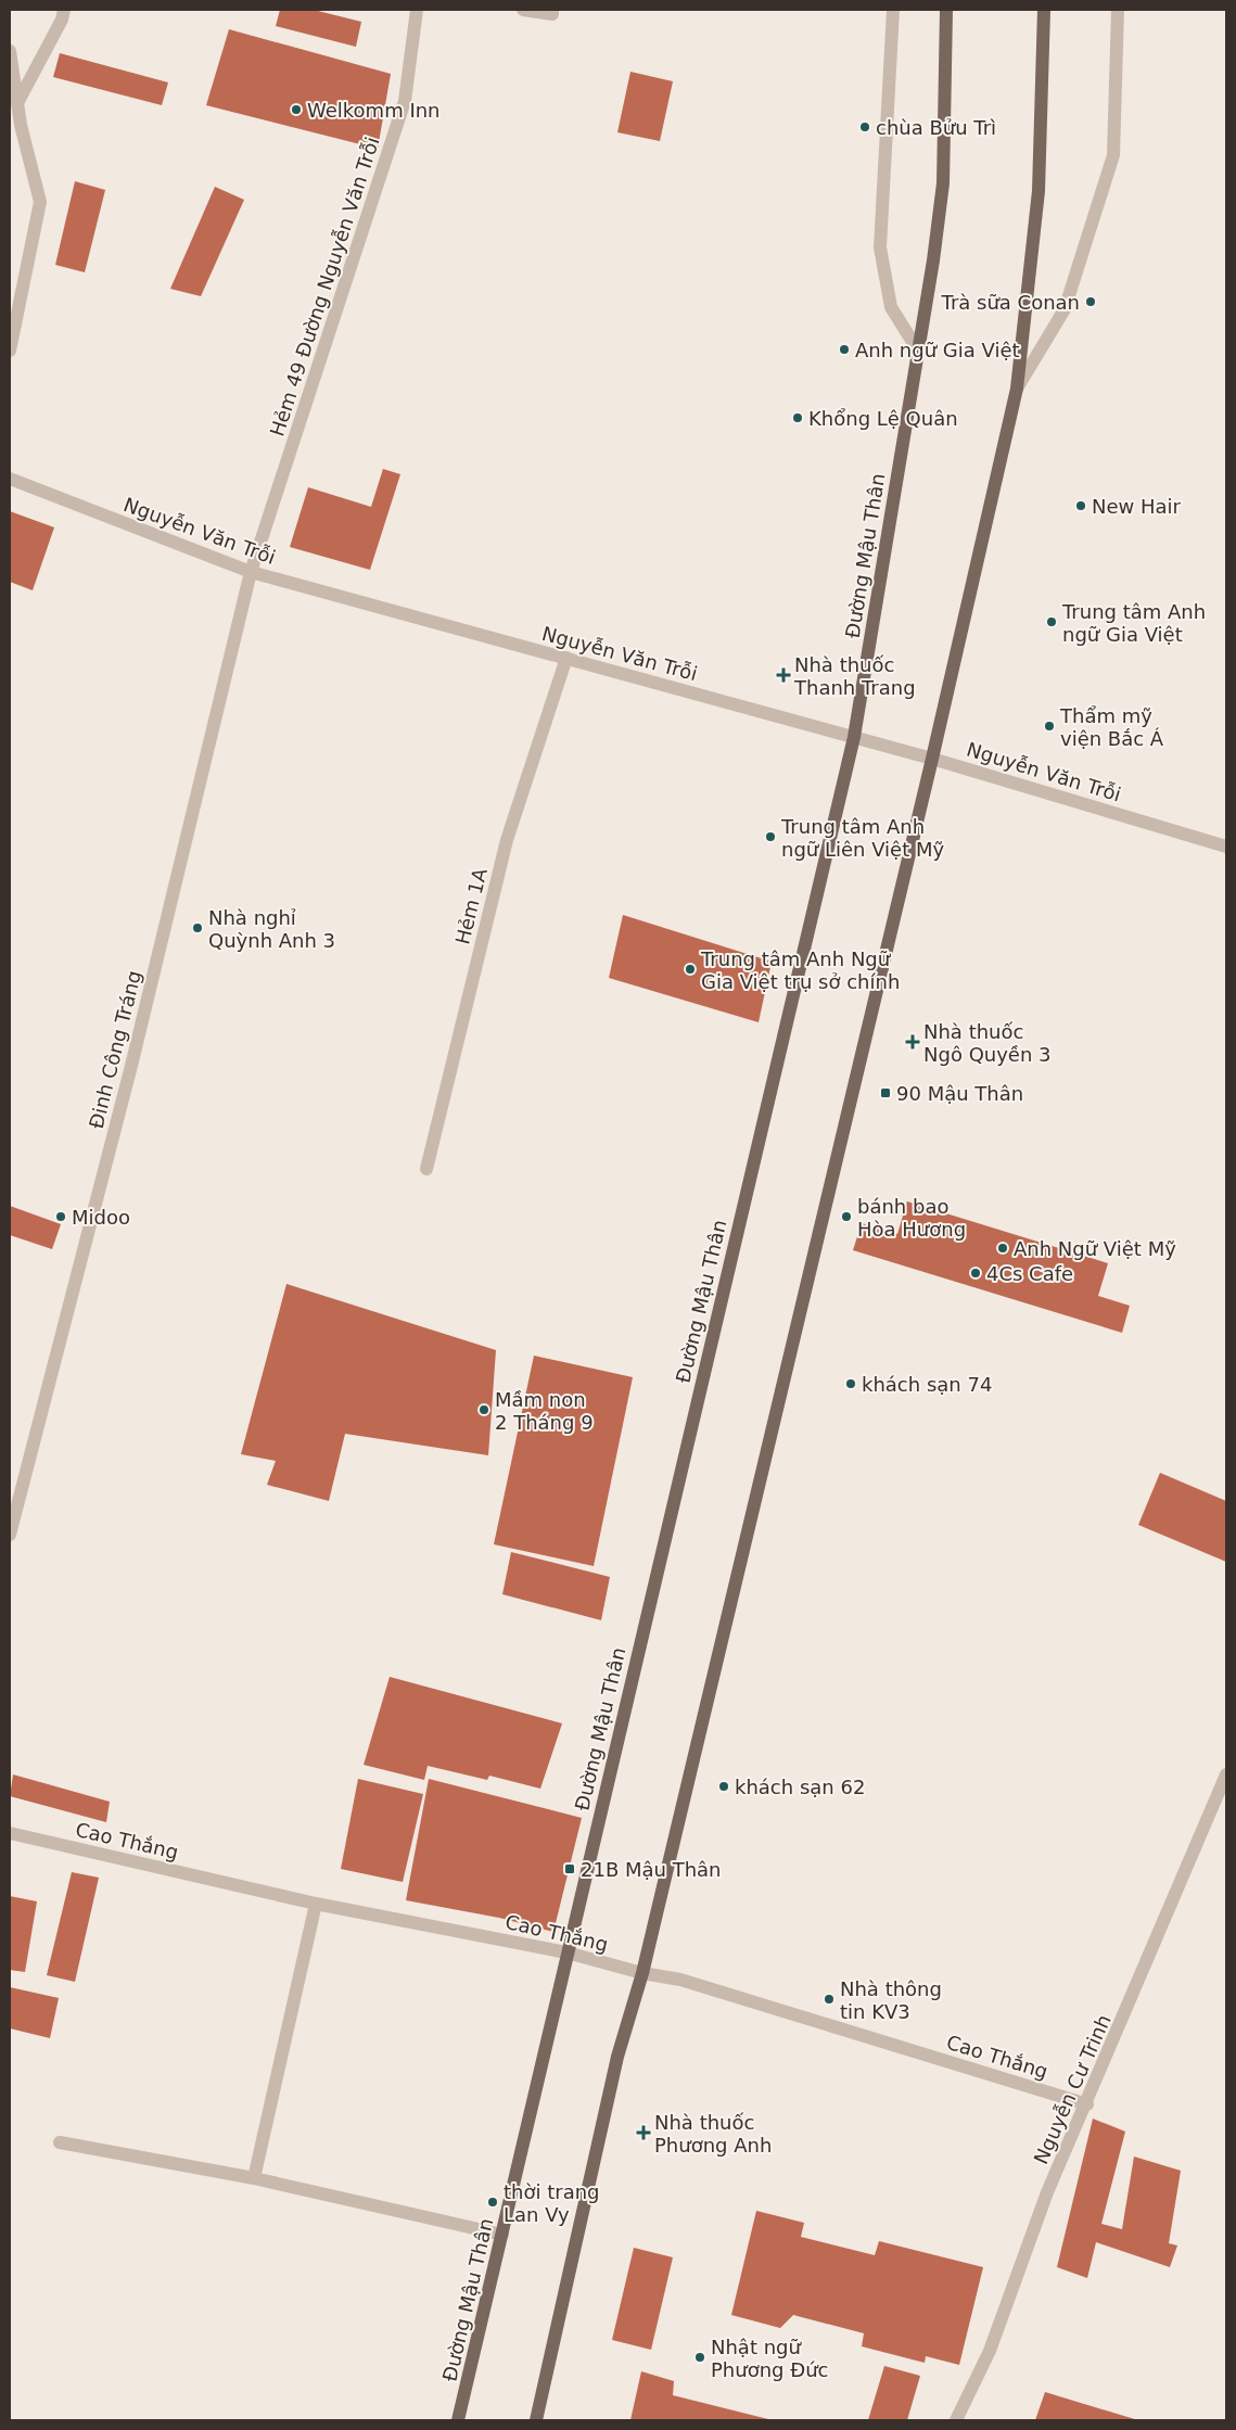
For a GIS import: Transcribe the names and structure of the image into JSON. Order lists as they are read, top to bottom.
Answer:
{
  "streets": {
    "main road": ["Đường Mậu Thân"],
    "street": [
      "Hẻm 49 Đường Nguyễn Văn Trỗi",
      "Nguyễn Văn Trỗi",
      "Hẻm 1A",
      "Đinh Công Tráng",
      "Cao Thắng",
      "Nguyễn Cư Trinh"
    ]
  },
  "crossings": [
    ["Hẻm 49 Đường Nguyễn Văn Trỗi", "Nguyễn Văn Trỗi"],
    ["Hẻm 49 Đường Nguyễn Văn Trỗi", "Đinh Công Tráng"],
    ["Nguyễn Văn Trỗi", "Đường Mậu Thân"],
    ["Nguyễn Văn Trỗi", "Hẻm 1A"],
    ["Nguyễn Văn Trỗi", "Đinh Công Tráng"],
    ["Đường Mậu Thân", "Cao Thắng"],
    ["Cao Thắng", "Nguyễn Cư Trinh"]
  ],
  "places": {
    "other": [
      "Welkomm Inn",
      "chùa Bửu Trì",
      "Trà sữa Conan",
      "Anh ngữ Gia Việt",
      "Khổng Lệ Quân",
      "New Hair",
      "Trung tâm Anh ngữ Gia Việt",
      "Thẩm mỹ viện Bắc Á",
      "Trung tâm Anh ngữ Liên Việt Mỹ",
      "Nhà nghỉ Quỳnh Anh 3",
      "Trung tâm Anh Ngữ Gia Việt trụ sở chính",
      "Midoo",
      "bánh bao Hòa Hương",
      "Anh Ngữ Việt Mỹ",
      "4Cs Cafe",
      "khách sạn 74",
      "Mầm non 2 Tháng 9",
      "khách sạn 62",
      "Nhà thông tin KV3",
      "thời trang Lan Vy",
      "Nhật ngữ Phương Đức"
    ],
    "health": ["Nhà thuốc Thanh Trang", "Nhà thuốc Ngô Quyền 3", "Nhà thuốc Phương Anh"],
    "transit": ["90 Mậu Thân", "21B Mậu Thân"]
  }
}
